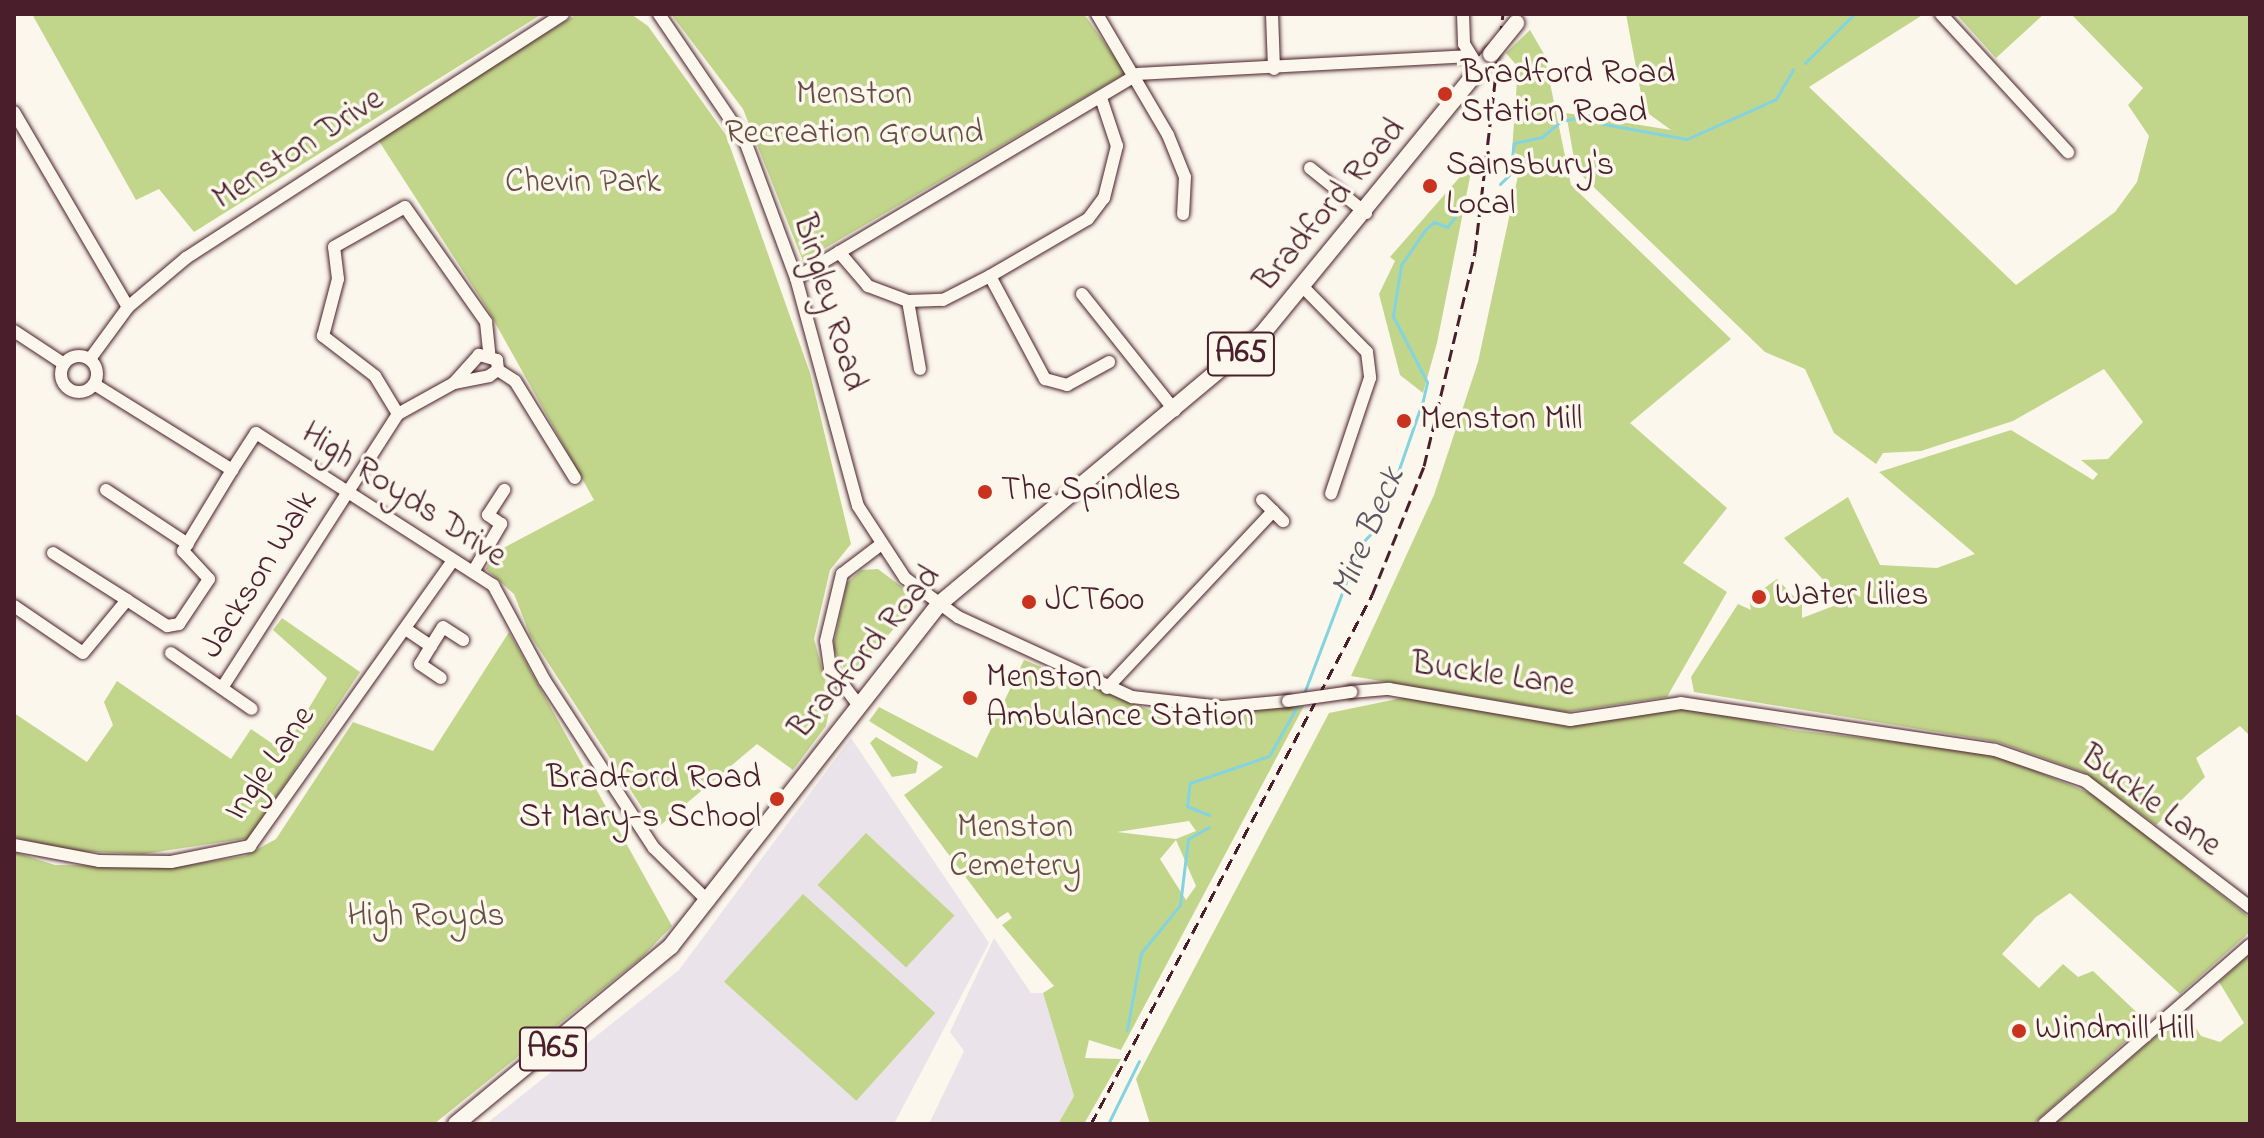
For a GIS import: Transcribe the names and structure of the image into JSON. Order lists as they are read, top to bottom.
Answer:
{
  "streets": {
    "main road": ["Bradford Road", "A65"],
    "street": [
      "Menston Drive",
      "Bingley Road",
      "High Royds Drive",
      "Jackson Walk",
      "Buckle Lane",
      "Ingle Lane"
    ]
  },
  "crossings": [
    ["Bradford Road", "Bingley Road"],
    ["Bradford Road", "High Royds Drive"],
    ["Bradford Road", "Buckle Lane"],
    ["Bingley Road", "Buckle Lane"],
    ["High Royds Drive", "Jackson Walk"],
    ["High Royds Drive", "Ingle Lane"]
  ],
  "water": ["Mire Beck"],
  "parks": [
    "Menston Recreation Ground",
    "Chevin Park",
    "Menston Cemetery",
    "High Royds"
  ],
  "places": [
    "Bradford Road Station Road",
    "Sainsbury's Local",
    "Menston Mill",
    "The Spindles",
    "Water Lilies",
    "JCT600",
    "Menston Ambulance Station",
    "Bradford Road St Mary-s School",
    "Windmill Hill"
  ]
}
